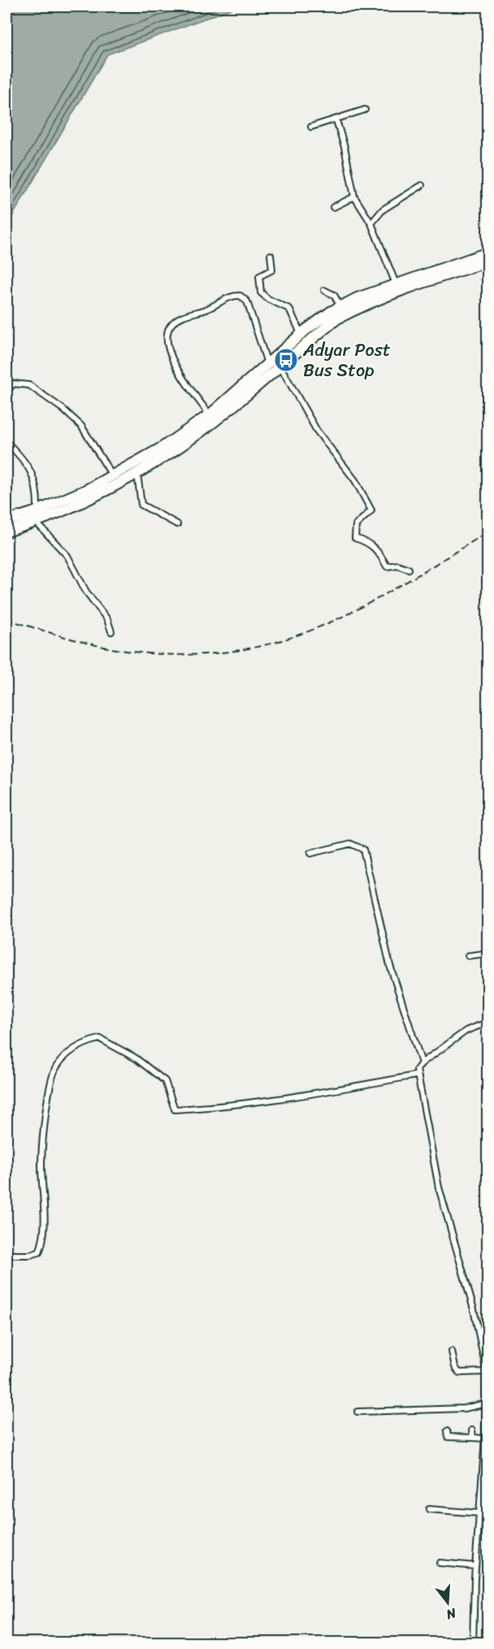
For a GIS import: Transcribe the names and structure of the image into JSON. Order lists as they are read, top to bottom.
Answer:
{
  "places": {
    "bus stop": ["Adyar Post Bus Stop"]
  },
  "north": "bottom"
}
